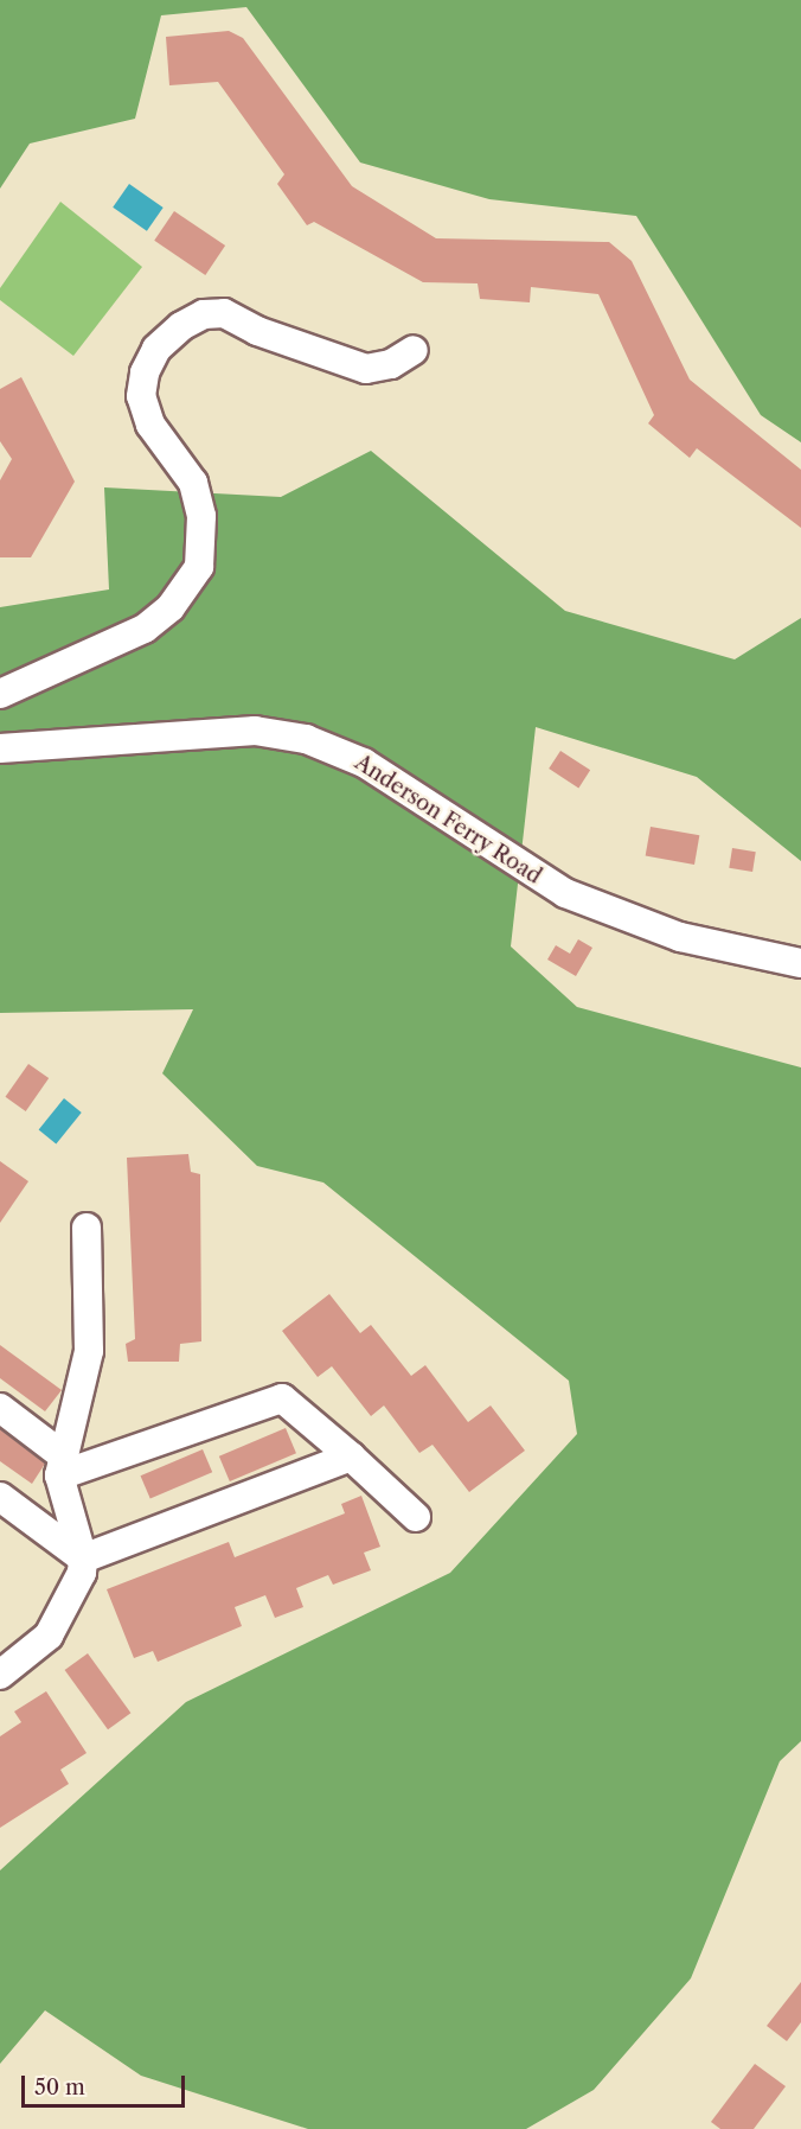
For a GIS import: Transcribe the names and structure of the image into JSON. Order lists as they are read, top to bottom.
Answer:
{
  "streets": {
    "street": ["Anderson Ferry Road"]
  },
  "scale_bar": "50 m"
}
